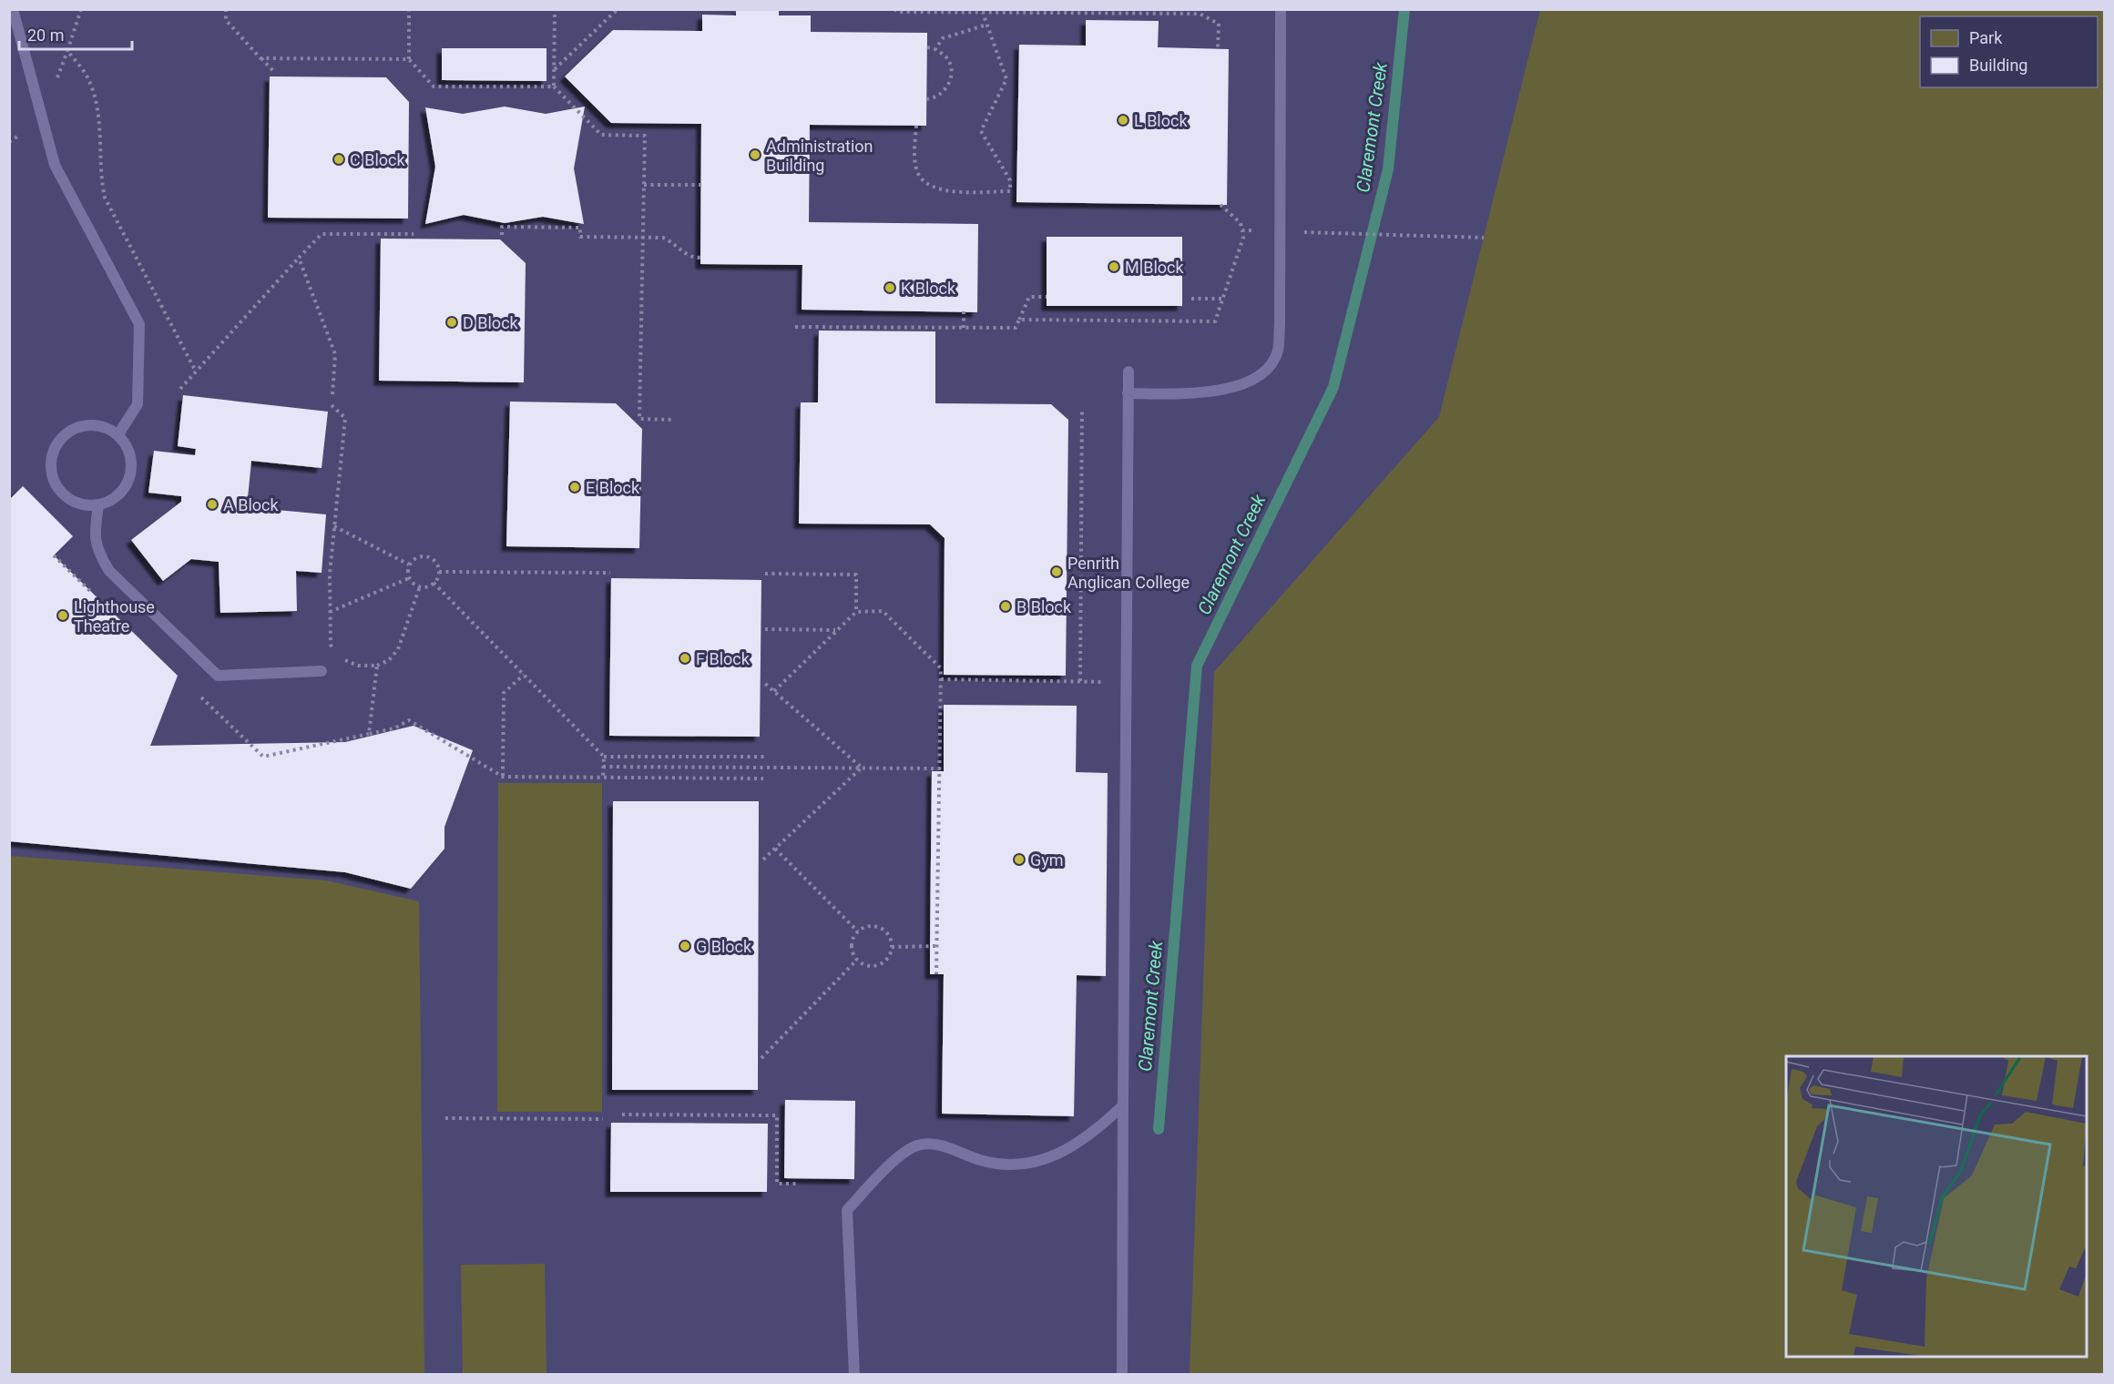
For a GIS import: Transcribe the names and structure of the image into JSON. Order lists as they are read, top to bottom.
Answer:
{
  "water": ["Claremont Creek"],
  "places": [
    "L Block",
    "Administration Building",
    "C Block",
    "M Block",
    "K Block",
    "D Block",
    "E Block",
    "A Block",
    "Penrith Anglican College",
    "B Block",
    "Lighthouse Theatre",
    "F Block",
    "Gym",
    "G Block"
  ],
  "legend": ["Park", "Building"],
  "scale_bar": "20 m"
}
